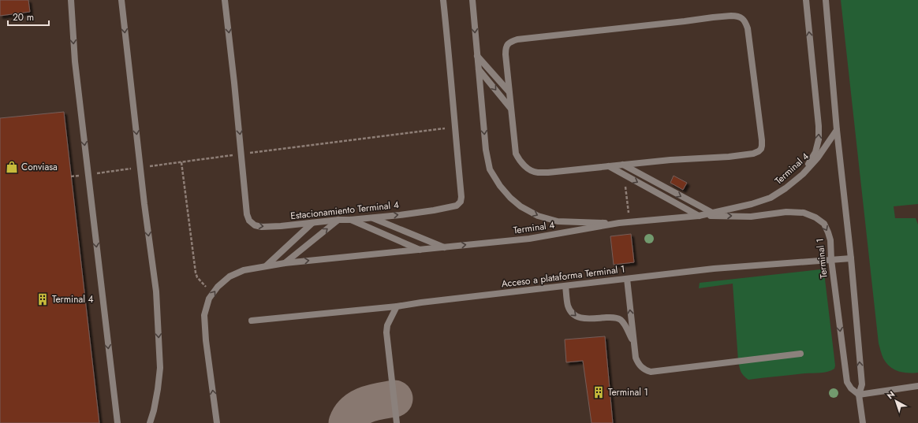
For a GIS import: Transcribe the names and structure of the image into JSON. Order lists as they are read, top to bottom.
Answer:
{
  "streets": {
    "street": [
      "Terminal 4",
      "Estacionamiento Terminal 4",
      "Terminal 1",
      "Acceso a plataforma Terminal 1"
    ]
  },
  "crossings": [
    ["Terminal 4", "Terminal 1"],
    ["Terminal 1", "Acceso a plataforma Terminal 1"]
  ],
  "one_way": ["Terminal 4"],
  "places": {
    "shop": ["Conviasa"],
    "building": ["Terminal 4", "Terminal 1"]
  },
  "scale_bar": "20 m",
  "north": "top left"
}
